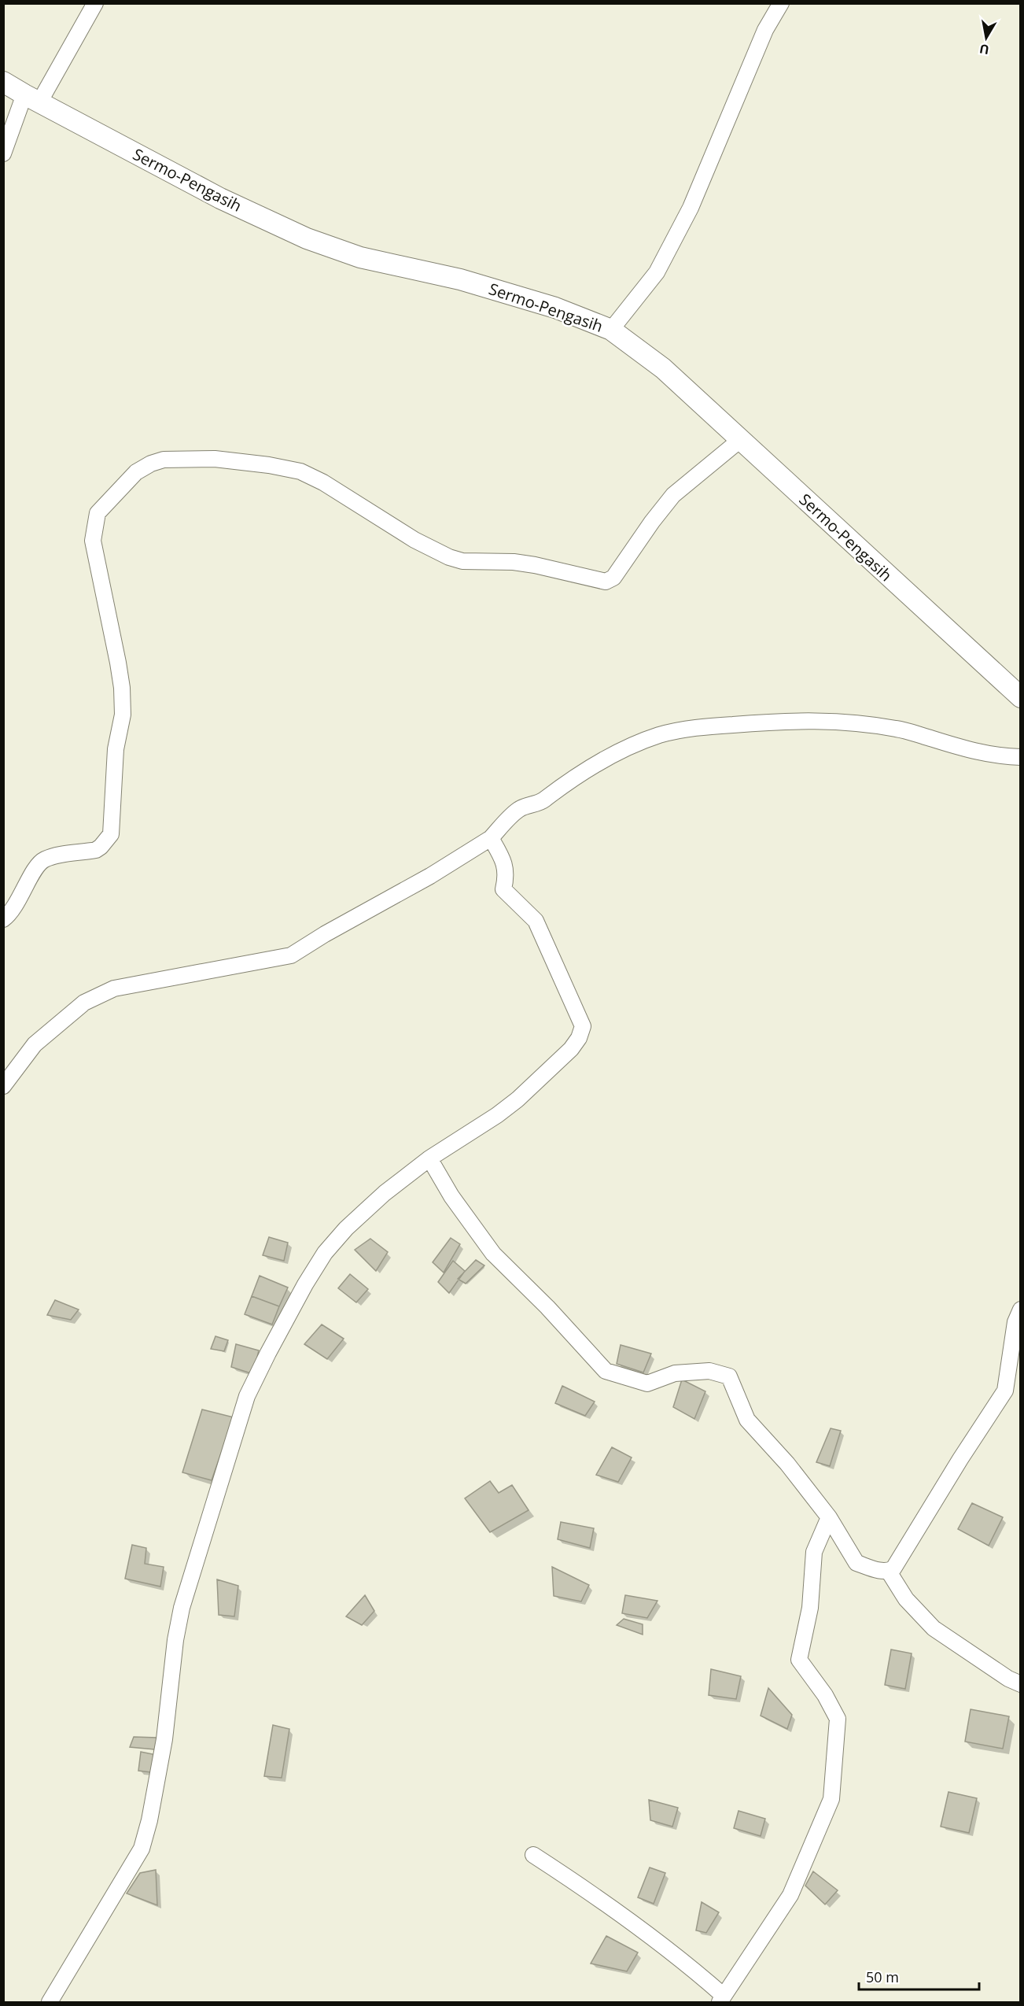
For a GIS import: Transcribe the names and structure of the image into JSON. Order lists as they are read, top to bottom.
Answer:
{
  "streets": {
    "main road": ["Sermo-Pengasih"]
  },
  "scale_bar": "50 m",
  "north": "bottom"
}
